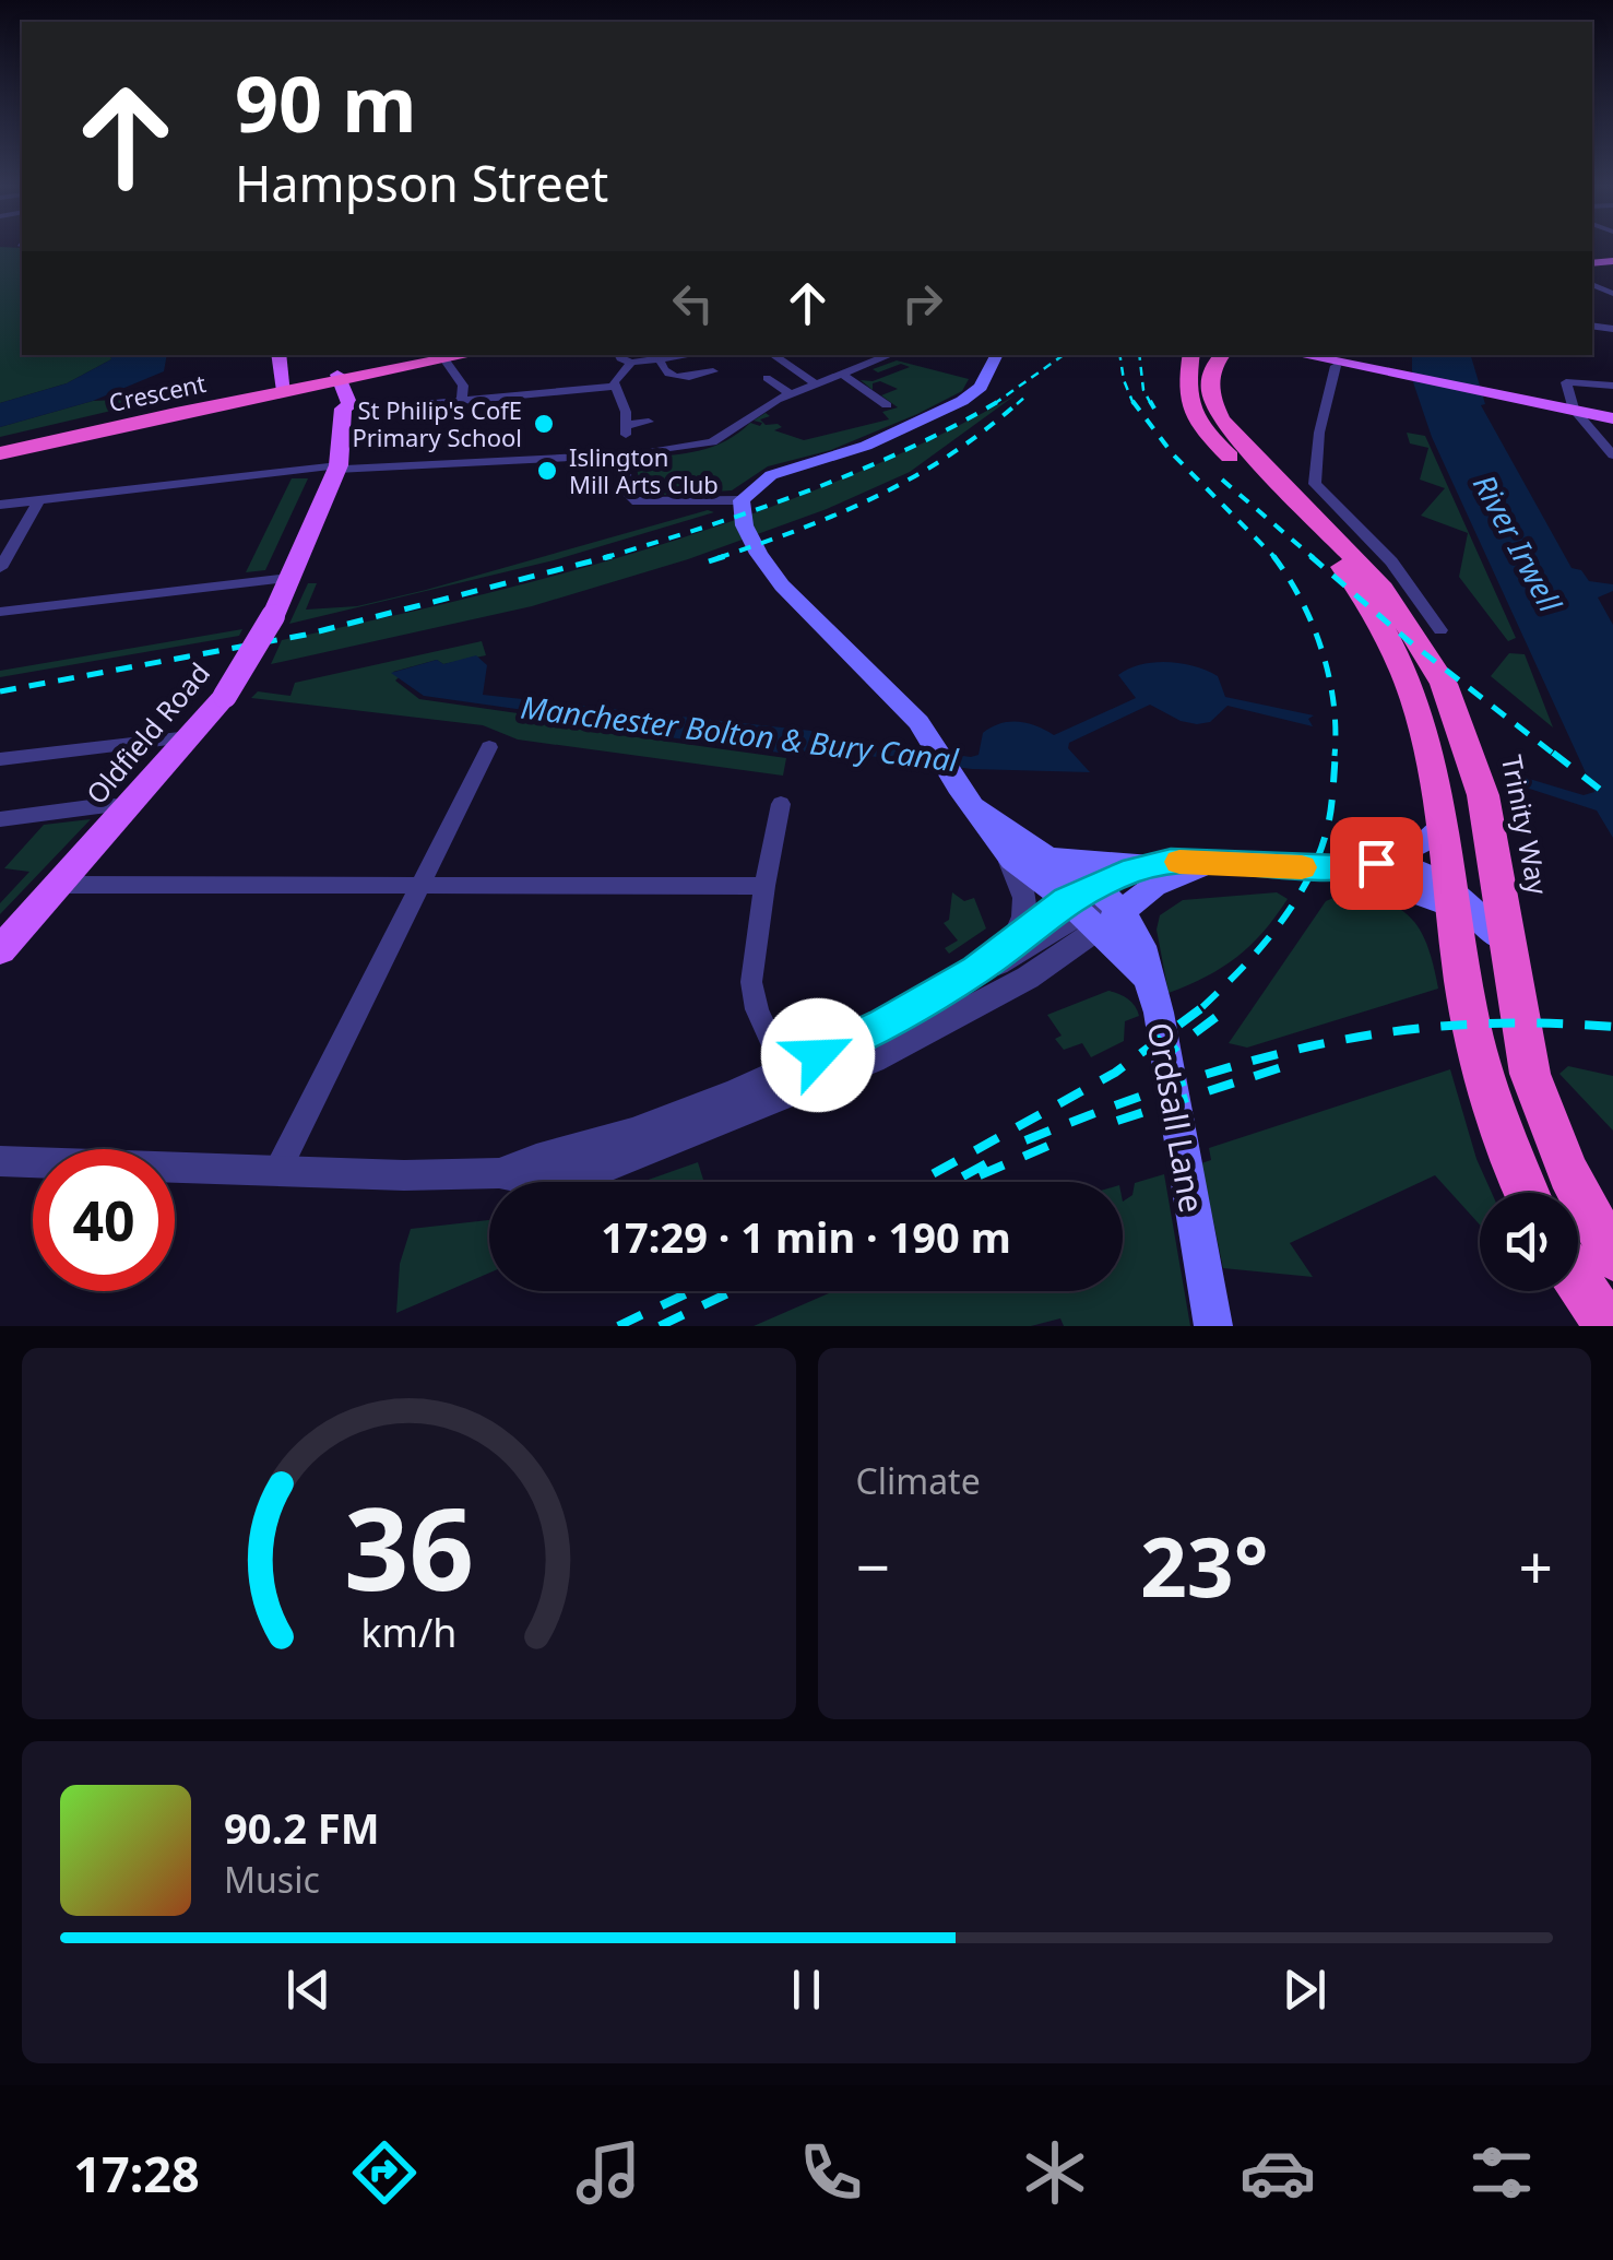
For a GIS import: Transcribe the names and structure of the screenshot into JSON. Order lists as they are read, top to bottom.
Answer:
{
  "streets": {
    "highway": ["Crescent", "Trinity Way"],
    "main road": ["Oldfield Road", "Ordsall Lane"]
  },
  "crossings": [
    ["Crescent", "Oldfield Road"]
  ],
  "water": ["River Irwell", "Manchester Bolton & Bury Canal"],
  "places": ["St Philip's CofE Primary School", "Islington Mill Arts Club"],
  "page": {
    "turn": ["90 m", "Hampson Street"],
    "limit": "40",
    "trip": "17:29 · 1 min · 190 m",
    "tile": "Climate",
    "heat": ["−", "23°", "+"],
    "song": ["90.2 FM", "Music"],
    "tabs": "17:28",
    "gauge": ["36", "km/h"]
  }
}
